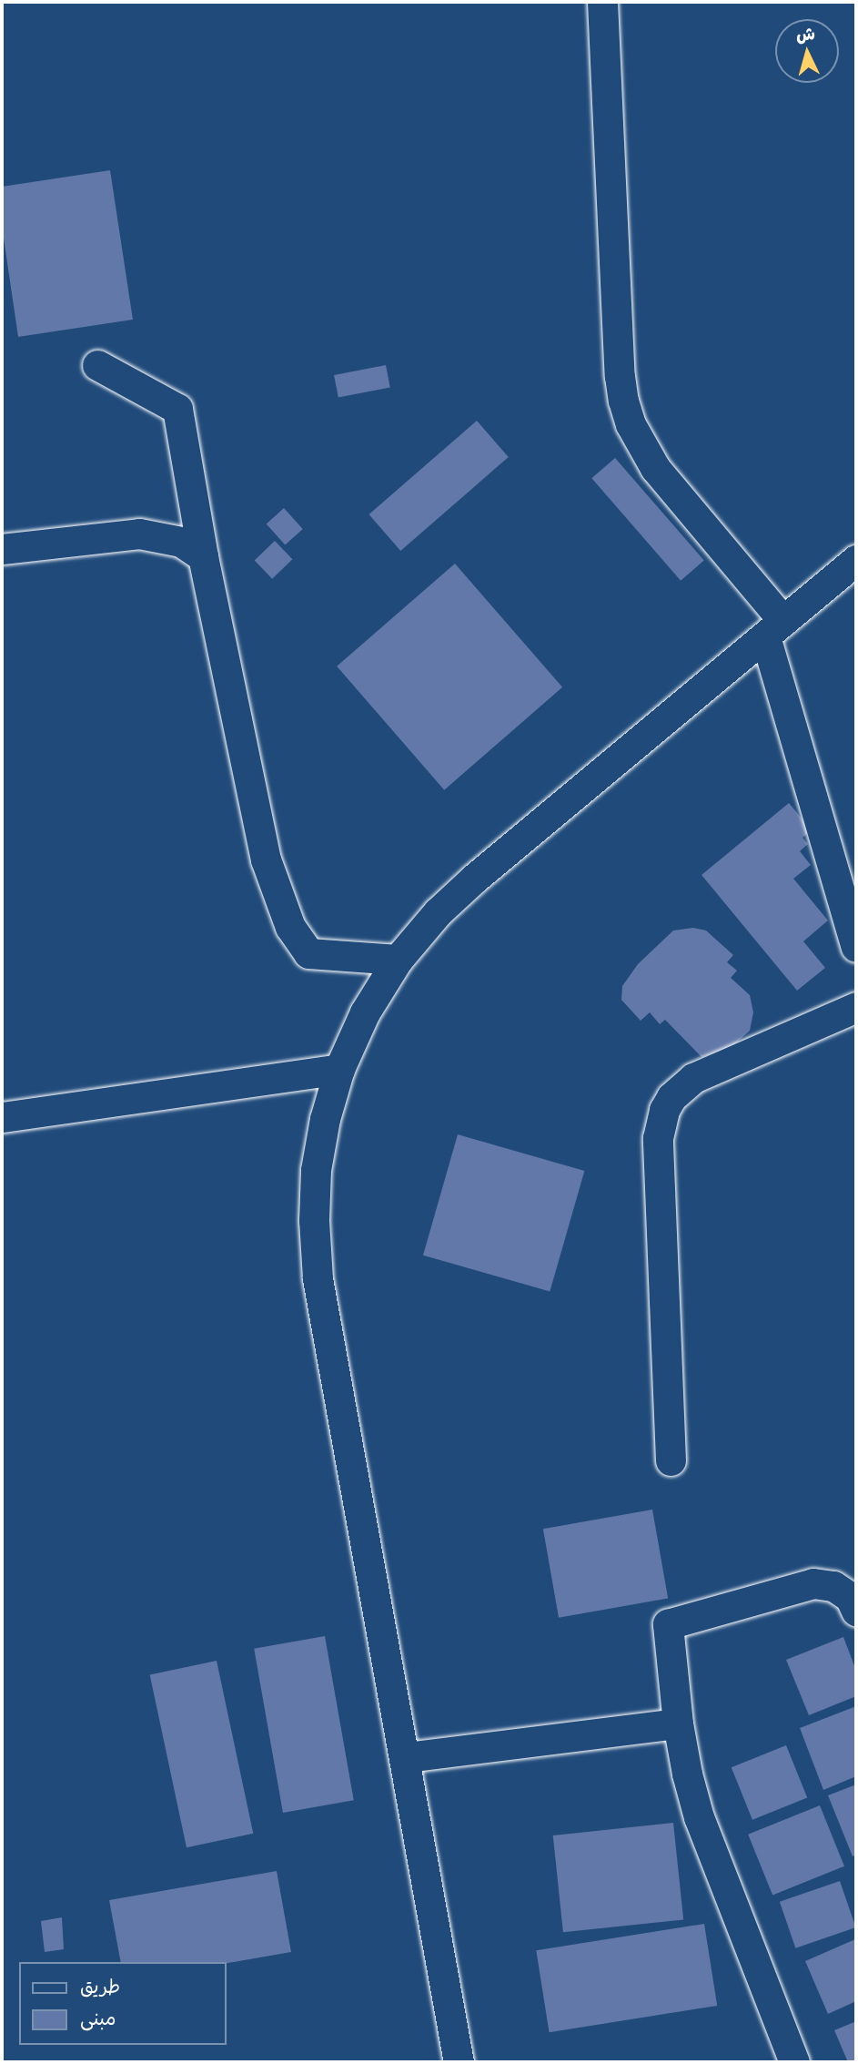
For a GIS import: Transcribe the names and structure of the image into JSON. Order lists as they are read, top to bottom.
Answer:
{
  "legend": ["طريق", "مبنى"],
  "north": "top"
}
